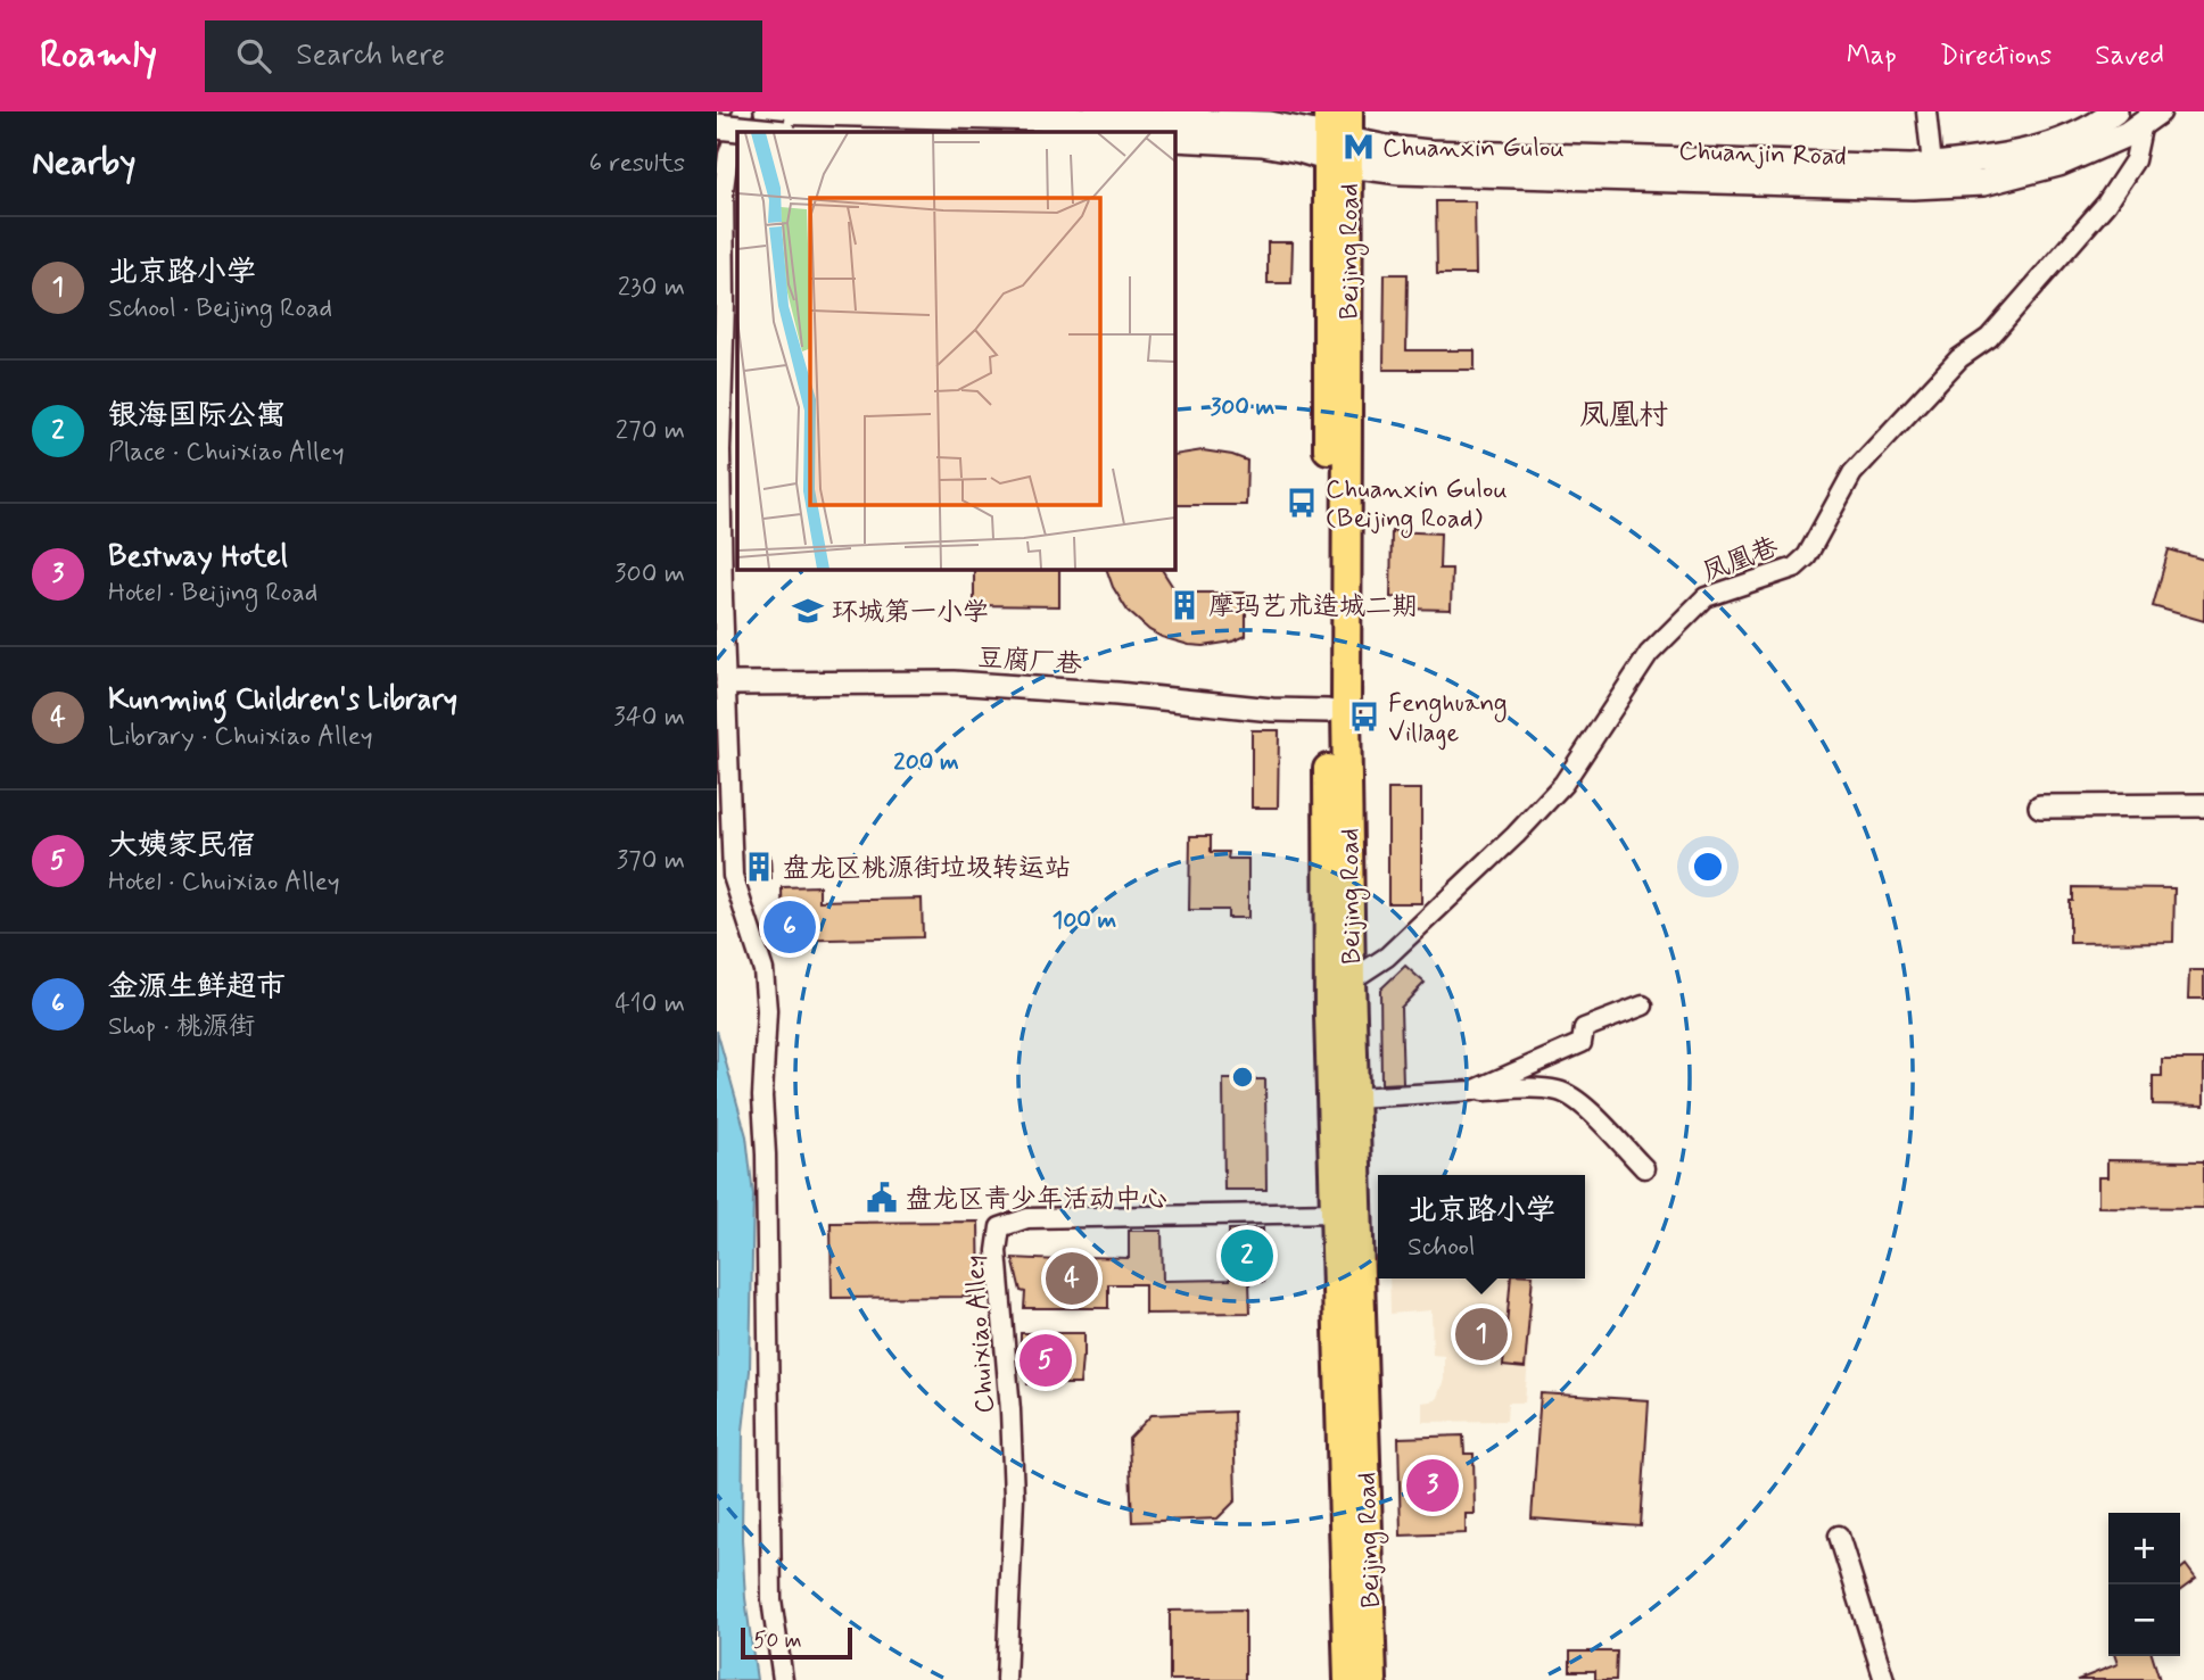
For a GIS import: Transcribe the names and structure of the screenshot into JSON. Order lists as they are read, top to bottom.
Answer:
{
  "streets": {
    "main road": ["Chuanjin Road", "Beijing Road"],
    "street": ["凤凰巷", "豆腐厂巷", "Chuixiao Alley"]
  },
  "crossings": [
    ["Chuanjin Road", "Beijing Road"],
    ["Chuanjin Road", "凤凰巷"],
    ["Beijing Road", "凤凰巷"],
    ["Beijing Road", "豆腐厂巷"],
    ["Beijing Road", "Chuixiao Alley"]
  ],
  "districts": ["凤凰村"],
  "places": {
    "metro station": ["Chuanxin Gulou"],
    "bus stop": ["Chuanxin Gulou (Beijing Road)", "Fenghuang Village"],
    "building": ["摩玛艺术造城二期", "盘龙区桃源街垃圾转运站"],
    "school or university": ["环城第一小学"],
    "public building": ["盘龙区青少年活动中心"]
  },
  "scale_bar": "50 m",
  "page": {
    "header": "Roamly",
    "search": "Search here",
    "nav": ["Map", "Directions", "Saved"],
    "heading": ["Nearby", "6 results"],
    "list": [
      {
        "mark": "1",
        "name": "北京路小学",
        "note": "School · Beijing Road",
        "value": "230 m"
      },
      {
        "mark": "2",
        "name": "银海国际公寓",
        "note": "Place · Chuixiao Alley",
        "value": "270 m"
      },
      {
        "mark": "3",
        "name": "Bestway Hotel",
        "note": "Hotel · Beijing Road",
        "value": "300 m"
      },
      {
        "mark": "4",
        "name": "Kunming Children's Library",
        "note": "Library · Chuixiao Alley",
        "value": "340 m"
      },
      {
        "mark": "5",
        "name": "大姨家民宿",
        "note": "Hotel · Chuixiao Alley",
        "value": "370 m"
      },
      {
        "mark": "6",
        "name": "金源生鲜超市",
        "note": "Shop · 桃源街",
        "value": "410 m"
      }
    ],
    "pins": [
      "6",
      "2",
      "4",
      "1",
      "5",
      "3"
    ],
    "popup": ["北京路小学", "School"],
    "map_buttons": ["+", "−"],
    "scale": "50 m"
  },
  "rings": ["300 m", "200 m", "100 m"]
}
